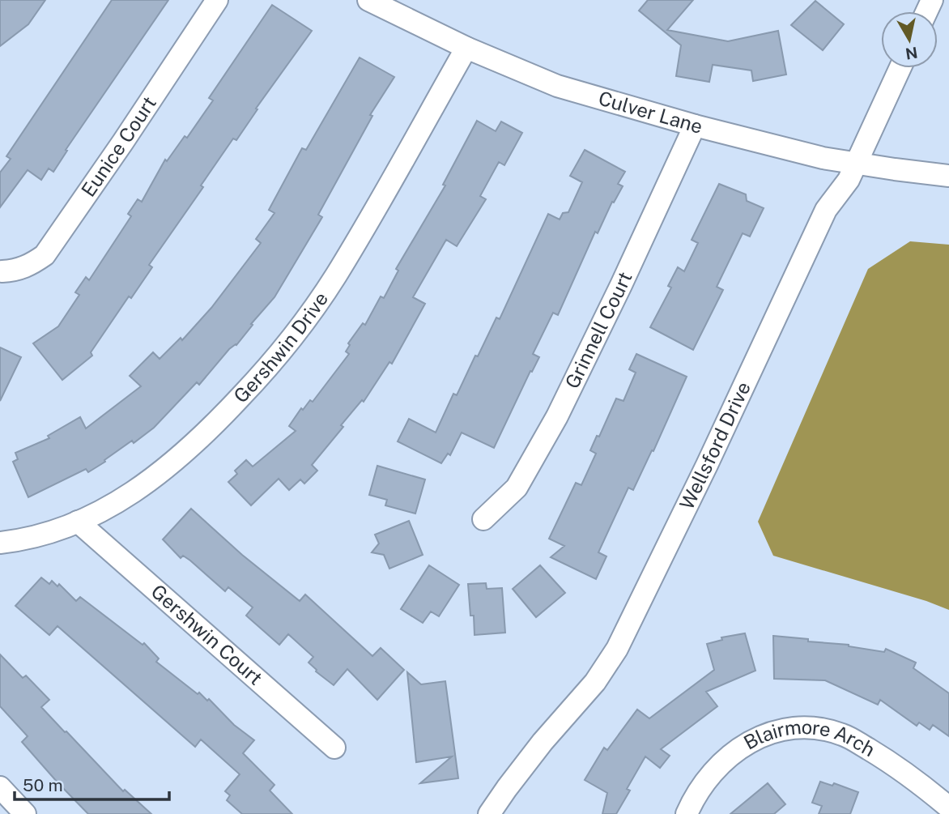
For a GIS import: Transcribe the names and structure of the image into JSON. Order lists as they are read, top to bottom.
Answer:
{
  "streets": {
    "street": [
      "Culver Lane",
      "Eunice Court",
      "Grinnell Court",
      "Gershwin Drive",
      "Wellsford Drive",
      "Gershwin Court",
      "Blairmore Arch"
    ]
  },
  "crossings": [
    ["Culver Lane", "Grinnell Court"],
    ["Culver Lane", "Gershwin Drive"],
    ["Culver Lane", "Wellsford Drive"],
    ["Gershwin Drive", "Gershwin Court"]
  ],
  "scale_bar": "50 m",
  "north": "bottom"
}
